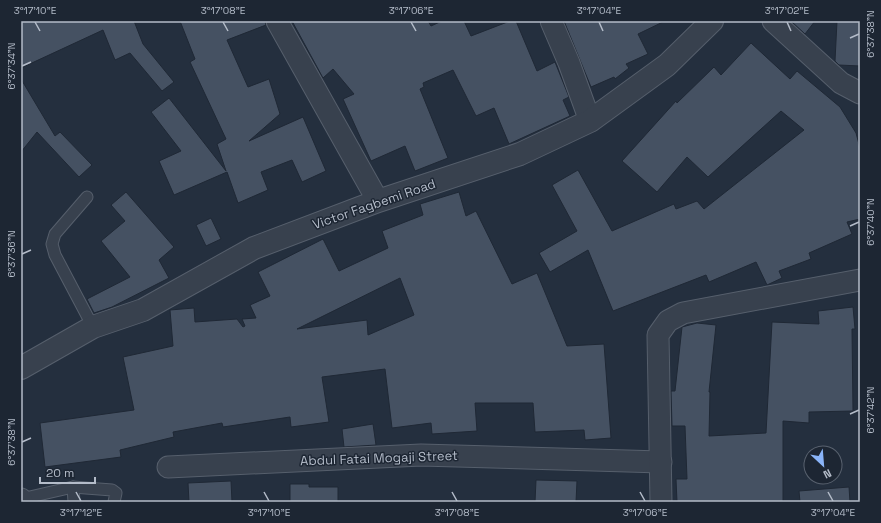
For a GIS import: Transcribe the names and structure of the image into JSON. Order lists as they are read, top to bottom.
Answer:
{
  "streets": {
    "street": ["Victor Fagbemi Road", "Abdul Fatai Mogaji Street"]
  },
  "scale_bar": "20 m",
  "north": "bottom right",
  "coordinates": [
    "3°17'10\"E",
    "3°17'08\"E",
    "3°17'06\"E",
    "3°17'04\"E",
    "3°17'02\"E",
    "6°37'38\"N",
    "6°37'34\"N",
    "6°37'40\"N",
    "6°37'36\"N",
    "6°37'42\"N",
    "3°17'12\"E"
  ]
}
